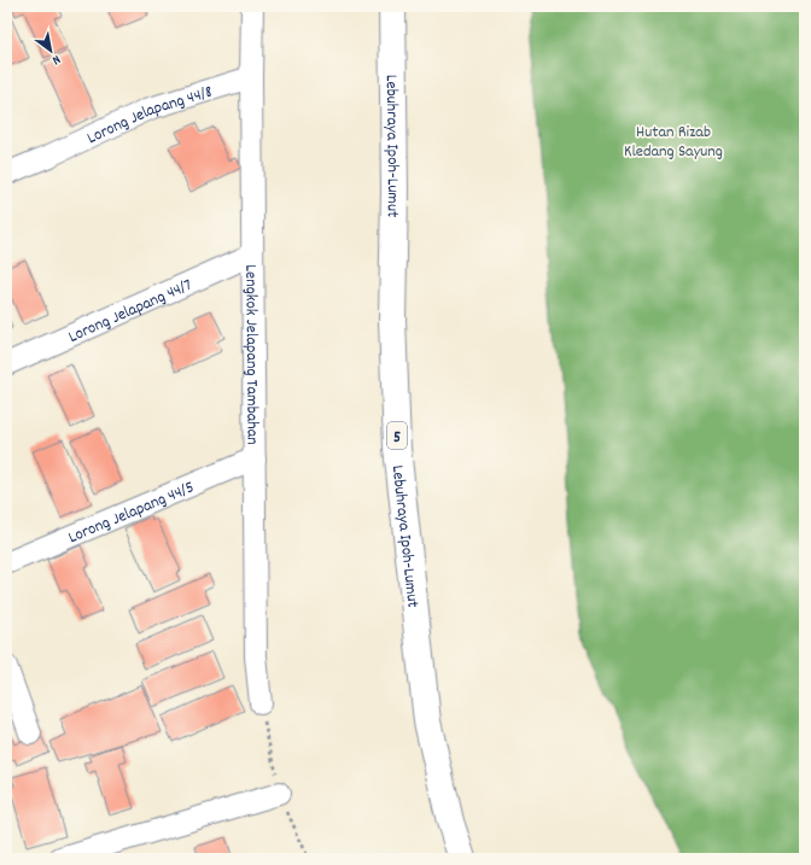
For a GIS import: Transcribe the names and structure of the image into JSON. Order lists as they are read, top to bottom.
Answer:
{
  "streets": {
    "highway": ["Lebuhraya Ipoh-Lumut", "5"],
    "street": [
      "Lorong Jelapang 44/8",
      "Lorong Jelapang 44/7",
      "Lengkok Jelapang Tambahan",
      "Lorong Jelapang 44/5"
    ]
  },
  "crossings": [
    ["Lorong Jelapang 44/8", "Lengkok Jelapang Tambahan"],
    ["Lorong Jelapang 44/7", "Lengkok Jelapang Tambahan"],
    ["Lengkok Jelapang Tambahan", "Lorong Jelapang 44/5"]
  ],
  "parks": ["Hutan Rizab Kledang Sayung"],
  "north": "bottom right"
}
